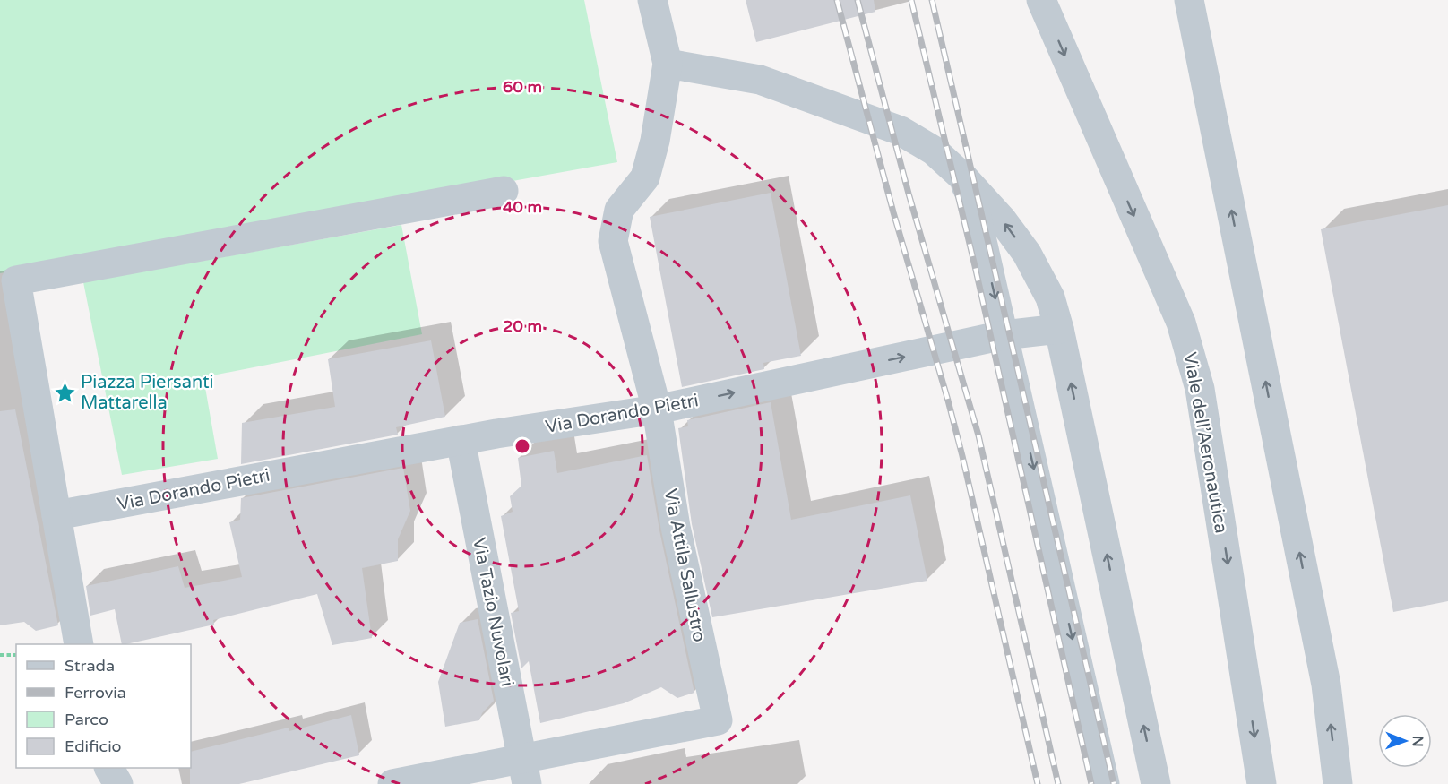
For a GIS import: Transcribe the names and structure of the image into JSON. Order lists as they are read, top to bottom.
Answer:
{
  "streets": {
    "street": [
      "Via Dorando Pietri",
      "Viale dell’Aeronautica",
      "Via Attila Sallustro",
      "Via Tazio Nuvolari"
    ]
  },
  "crossings": [
    ["Via Dorando Pietri", "Via Attila Sallustro"],
    ["Via Dorando Pietri", "Via Tazio Nuvolari"],
    ["Via Attila Sallustro", "Via Tazio Nuvolari"]
  ],
  "places": {
    "place": ["Piazza Piersanti Mattarella"]
  },
  "legend": [
    "Strada",
    "Ferrovia",
    "Parco",
    "Edificio"
  ],
  "north": "right",
  "rings": ["60 m", "40 m", "20 m"]
}
